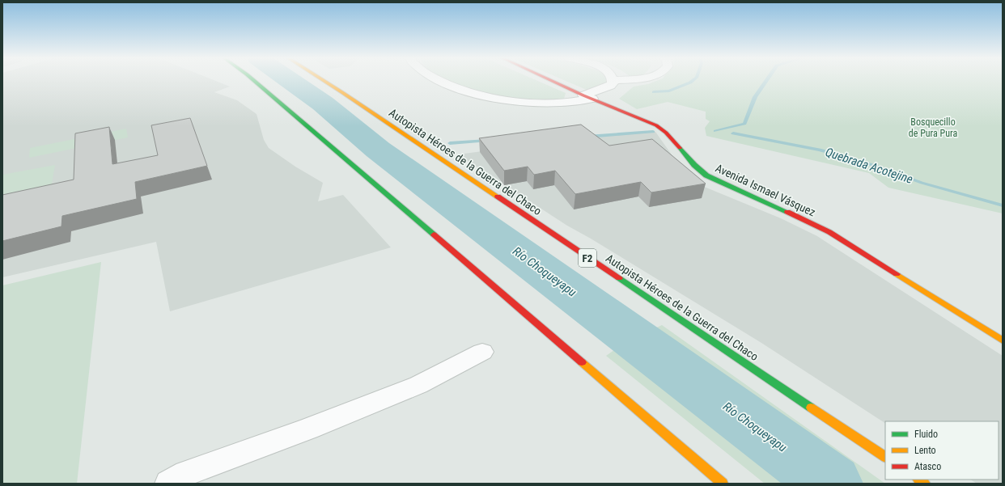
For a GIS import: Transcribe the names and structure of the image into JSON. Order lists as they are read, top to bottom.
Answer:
{
  "streets": {
    "main road": ["Autopista Héroes de la Guerra del Chaco", "Avenida Ismael Vásquez", "F2"]
  },
  "water": ["Quebrada Acotejine", "Río Choqueyapu"],
  "parks": ["Bosquecillo de Pura Pura"],
  "legend": ["Fluido", "Lento", "Atasco"]
}
